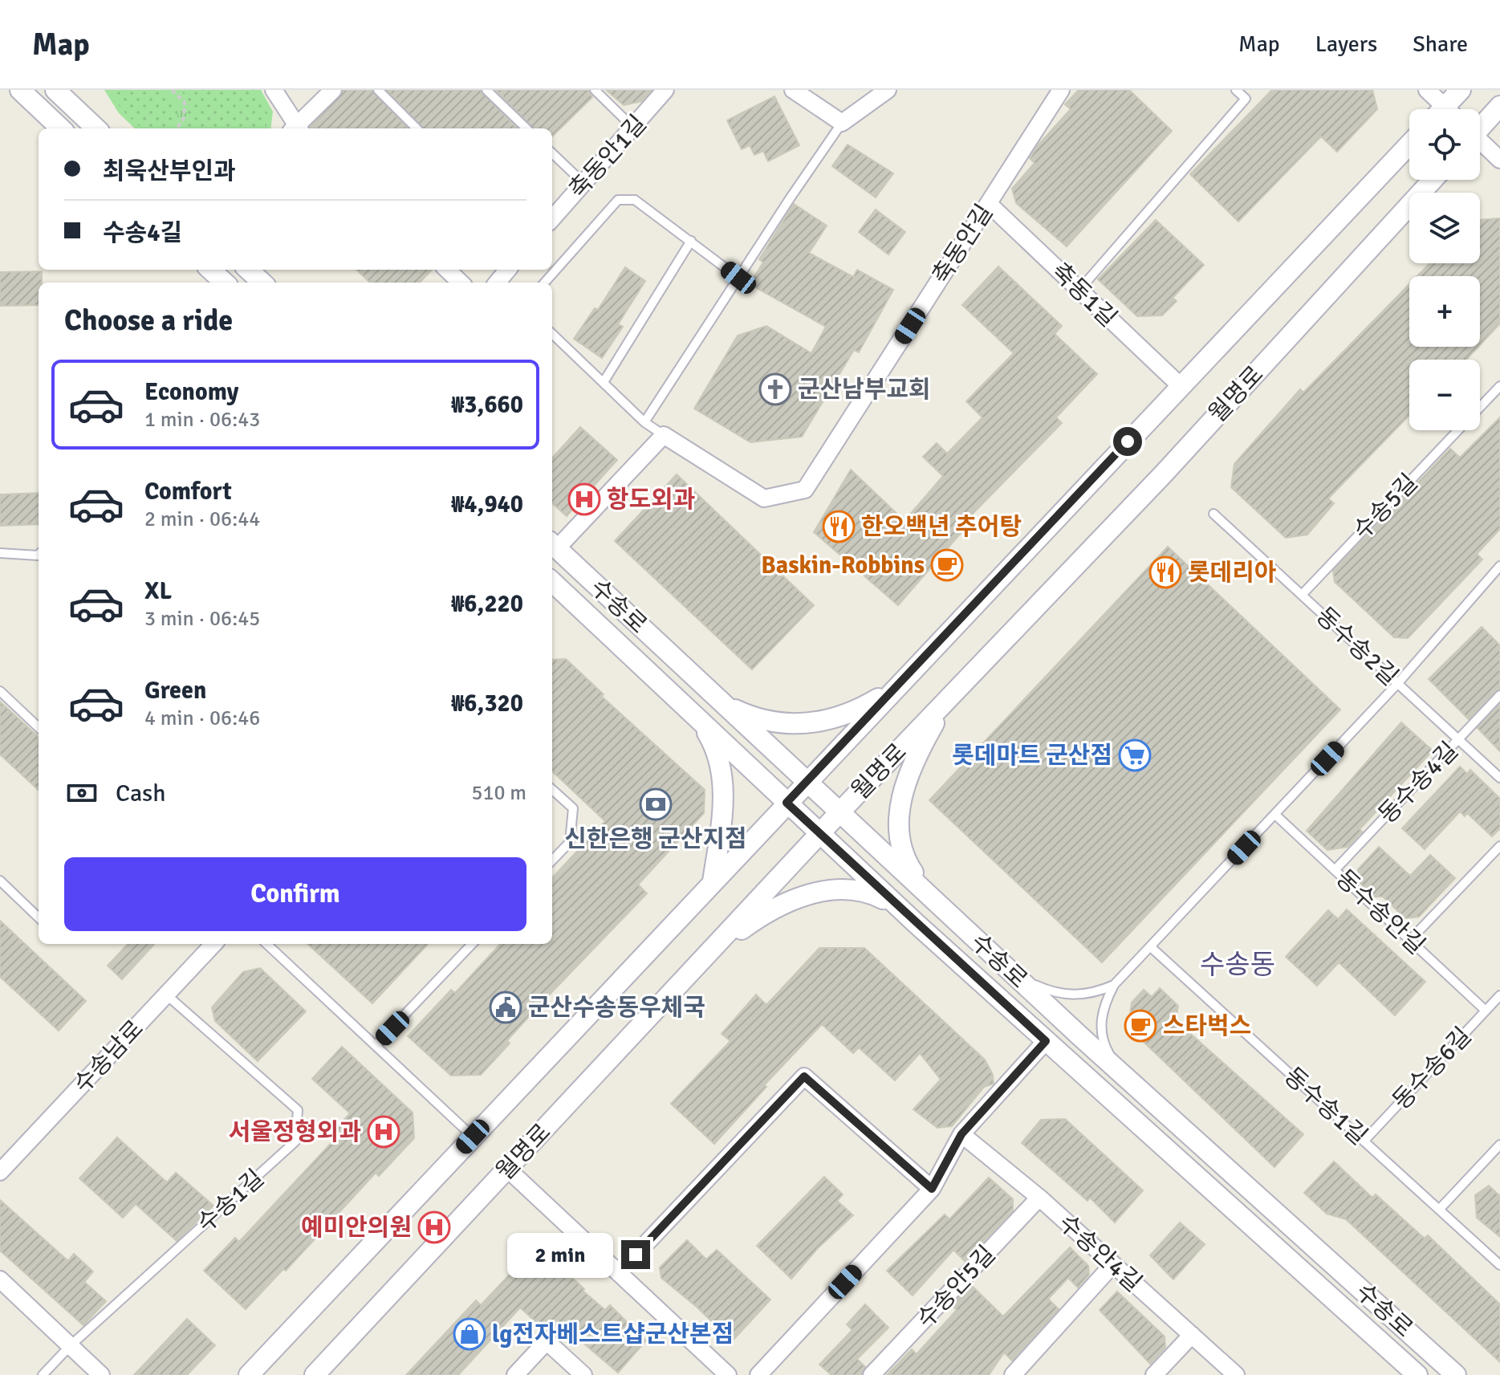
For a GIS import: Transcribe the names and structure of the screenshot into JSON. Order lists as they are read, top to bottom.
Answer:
{
  "streets": {
    "street": [
      "축동안1길",
      "축동안길",
      "축동1길",
      "월명로",
      "수송로",
      "수송남로",
      "수송안4길",
      "수송안5길"
    ],
    "lane": [
      "수송5길",
      "동수송2길",
      "동수송4길",
      "동수송안길",
      "동수송6길",
      "동수송1길",
      "수송1길"
    ]
  },
  "crossings": [
    ["축동안길", "축동1길"],
    ["축동1길", "월명로"],
    ["월명로", "수송로"],
    ["수송5길", "동수송2길"],
    ["동수송2길", "동수송4길"],
    ["동수송4길", "동수송안길"],
    ["동수송안길", "동수송6길"],
    ["수송남로", "수송1길"],
    ["동수송6길", "동수송1길"],
    ["수송안4길", "수송안5길"]
  ],
  "districts": ["수송동"],
  "places": {
    "church": ["군산남부교회"],
    "hospital": ["항도외과", "서울정형외과", "예미안의원"],
    "restaurant": ["한오백년 추어탕", "롯데리아"],
    "cafe": ["Baskin-Robbins", "스타벅스"],
    "supermarket": ["롯데마트 군산점"],
    "bank": ["신한은행 군산지점"],
    "public building": ["군산수송동우체국"],
    "shop": ["lg전자베스트샵군산본점"]
  },
  "page": {
    "header": "Map",
    "nav": ["Map", "Layers", "Share"],
    "map_buttons": ["+", "−"],
    "banner": ["최욱산부인과", "수송4길"],
    "heading": "Choose a ride",
    "list": [
      {
        "name": "Economy",
        "note": "1 min · 06:43",
        "value": "₩3,660"
      },
      {
        "name": "Comfort",
        "note": "2 min · 06:44",
        "value": "₩4,940"
      },
      {
        "name": "XL",
        "note": "3 min · 06:45",
        "value": "₩6,220"
      },
      {
        "name": "Green",
        "note": "4 min · 06:46",
        "value": "₩6,320"
      }
    ],
    "pay": ["Cash", "510 m"],
    "buttons": "Confirm",
    "bubble": "2 min"
  }
}
